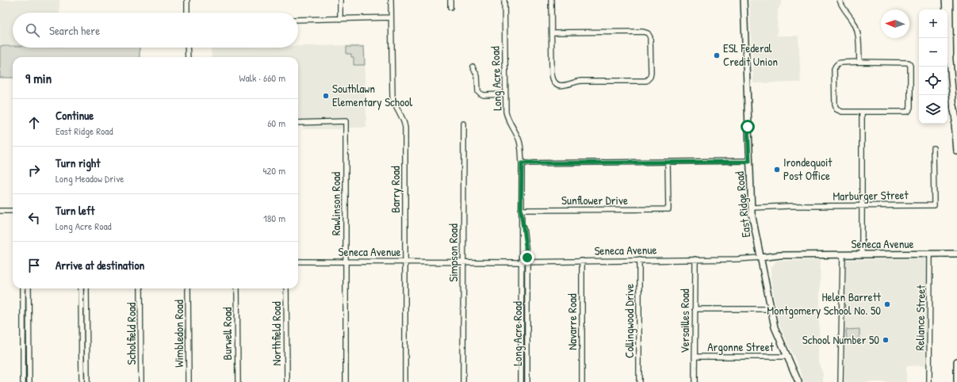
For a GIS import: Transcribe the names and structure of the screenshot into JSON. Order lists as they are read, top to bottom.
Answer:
{
  "streets": {
    "main road": ["East Ridge Road", "Seneca Avenue"],
    "street": [
      "Long Acre Road",
      "Barry Road",
      "Marburger Street",
      "Sunflower Drive",
      "Rawlinson Road",
      "Simpson Road",
      "Reliance Street",
      "Collingwood Drive",
      "Versailles Road",
      "Navarre Road",
      "Scholfield Road",
      "Wimbledon Road",
      "Burwell Road",
      "Northfield Road",
      "Argonne Street"
    ]
  },
  "crossings": [
    ["Long Acre Road", "Sunflower Drive"],
    ["Long Acre Road", "Seneca Avenue"],
    ["Barry Road", "Seneca Avenue"],
    ["Marburger Street", "East Ridge Road"],
    ["Rawlinson Road", "Seneca Avenue"],
    ["East Ridge Road", "Seneca Avenue"],
    ["East Ridge Road", "Argonne Street"],
    ["Seneca Avenue", "Simpson Road"],
    ["Seneca Avenue", "Reliance Street"],
    ["Seneca Avenue", "Collingwood Drive"],
    ["Seneca Avenue", "Versailles Road"],
    ["Seneca Avenue", "Navarre Road"],
    ["Versailles Road", "Argonne Street"]
  ],
  "places": [
    "ESL Federal Credit Union",
    "Southlawn Elementary School",
    "Irondequoit Post Office",
    "Helen Barrett Montgomery School No. 50",
    "School Number 50"
  ],
  "north": "left",
  "page": {
    "map_buttons": ["+", "−"],
    "search": "Search here",
    "heading": ["9 min", "Walk · 660 m"],
    "list": [
      ["Continue", "East Ridge Road", "60 m"],
      ["Turn right", "Long Meadow Drive", "420 m"],
      ["Turn left", "Long Acre Road", "180 m"],
      "Arrive at destination"
    ]
  }
}
